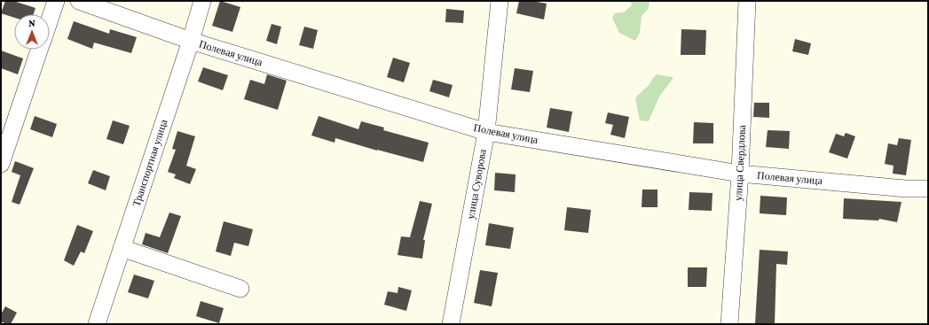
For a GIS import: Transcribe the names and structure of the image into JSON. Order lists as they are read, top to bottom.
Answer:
{
  "streets": {
    "street": [
      "Полевая улица",
      "Транспортная улица",
      "улица Свердлова",
      "улица Суворова"
    ]
  },
  "crossings": [
    ["Полевая улица", "Транспортная улица"],
    ["Полевая улица", "улица Свердлова"],
    ["Полевая улица", "улица Суворова"]
  ],
  "north": "top"
}
